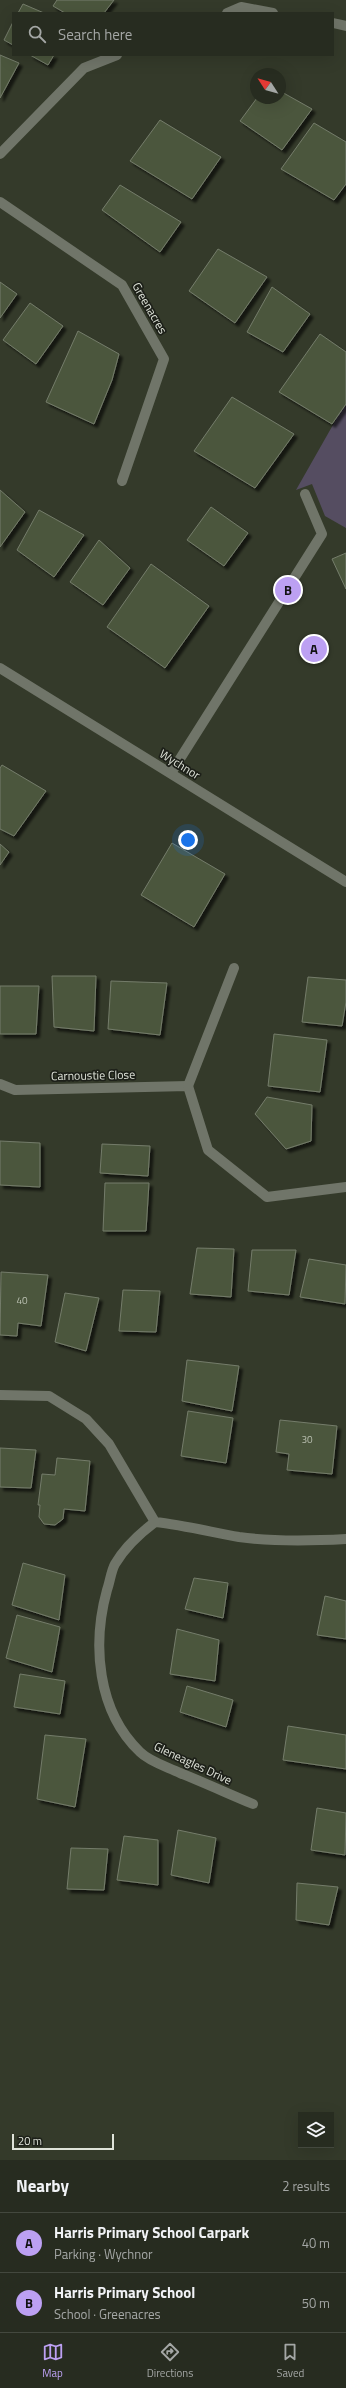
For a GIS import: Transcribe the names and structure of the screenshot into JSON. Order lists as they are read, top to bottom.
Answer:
{
  "streets": {
    "street": [
      "Greenacres",
      "Wychnor",
      "Carnoustie Close",
      "Gleneagles Drive"
    ]
  },
  "house_numbers": ["40", "30"],
  "scale_bar": "20 m",
  "north": "top left",
  "page": {
    "search": "Search here",
    "pins": ["B", "A"],
    "scale": "20 m",
    "heading": ["Nearby", "2 results"],
    "list": [
      {
        "mark": "A",
        "name": "Harris Primary School Carpark",
        "note": "Parking · Wychnor",
        "value": "40 m"
      },
      {
        "mark": "B",
        "name": "Harris Primary School",
        "note": "School · Greenacres",
        "value": "50 m"
      }
    ],
    "nav": ["Map", "Directions", "Saved"]
  }
}
